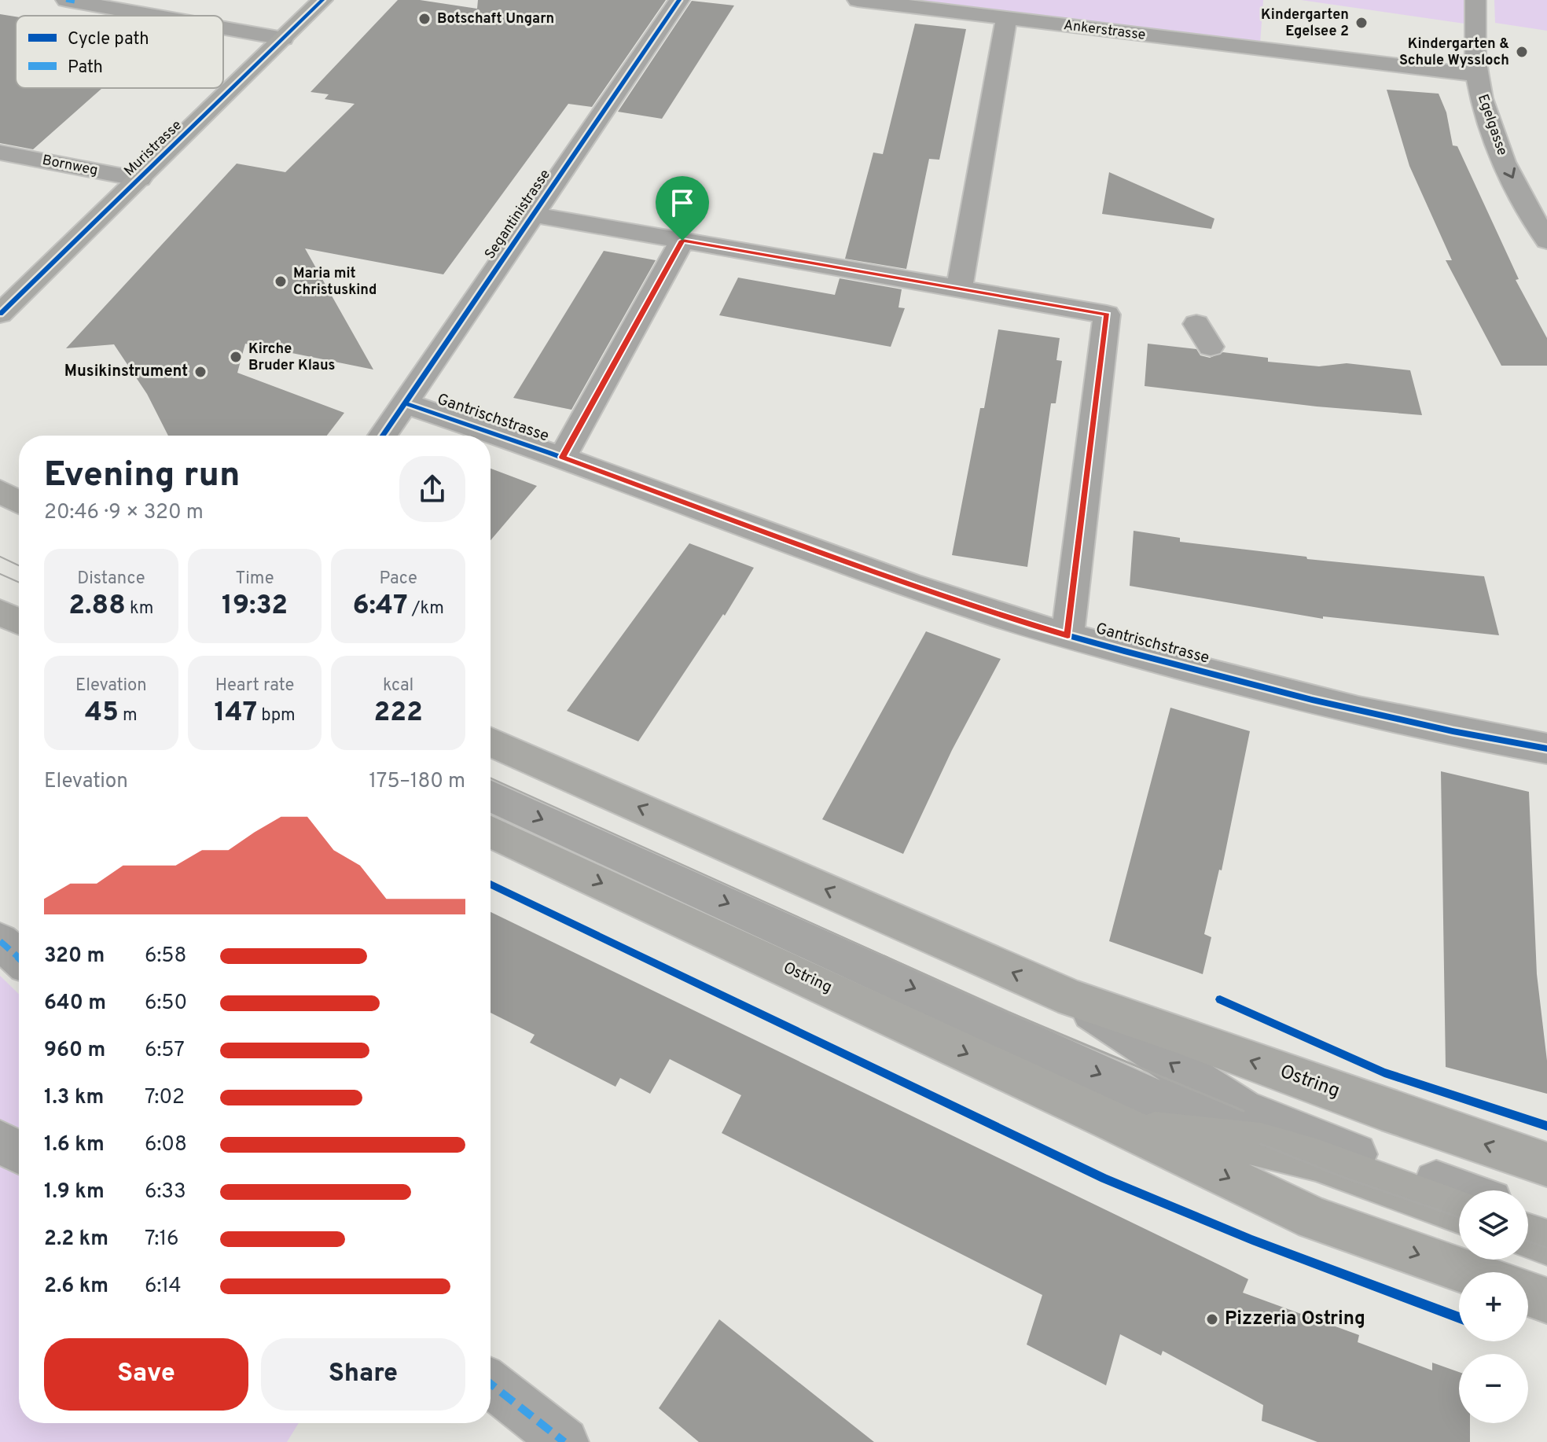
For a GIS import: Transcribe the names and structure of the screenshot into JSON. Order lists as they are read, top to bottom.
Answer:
{
  "streets": {
    "main road": ["Muristrasse", "Ostring"],
    "street": [
      "Ankerstrasse",
      "Egelgasse",
      "Bornweg",
      "Segantinistrasse",
      "Gantrischstrasse"
    ]
  },
  "crossings": [
    ["Ankerstrasse", "Egelgasse"],
    ["Muristrasse", "Bornweg"],
    ["Segantinistrasse", "Gantrischstrasse"]
  ],
  "one_way": ["Egelgasse"],
  "places": [
    "Botschaft Ungarn",
    "Kindergarten Egelsee 2",
    "Kindergarten & Schule Wyssloch",
    "Maria mit Christuskind",
    "Kirche Bruder Klaus",
    "Musikinstrument",
    "Pizzeria Ostring"
  ],
  "legend": ["Cycle path", "Path"],
  "page": {
    "heading": ["Evening run", "20:46 · 9 × 320 m"],
    "stats": [
      ["Distance", "2.88 km"],
      ["Time", "19:32"],
      ["Pace", "6:47 /km"],
      ["Elevation", "45 m"],
      ["Heart rate", "147 bpm"],
      ["kcal", "222"]
    ],
    "chart": ["Elevation", "175–180 m"],
    "list": [
      {
        "name": "320 m",
        "note": "6:58"
      },
      {
        "name": "640 m",
        "note": "6:50"
      },
      {
        "name": "960 m",
        "note": "6:57"
      },
      {
        "name": "1.3 km",
        "note": "7:02"
      },
      {
        "name": "1.6 km",
        "note": "6:08"
      },
      {
        "name": "1.9 km",
        "note": "6:33"
      },
      {
        "name": "2.2 km",
        "note": "7:16"
      },
      {
        "name": "2.6 km",
        "note": "6:14"
      }
    ],
    "map_buttons": ["+", "−"],
    "buttons": ["Save", "Share"]
  }
}
